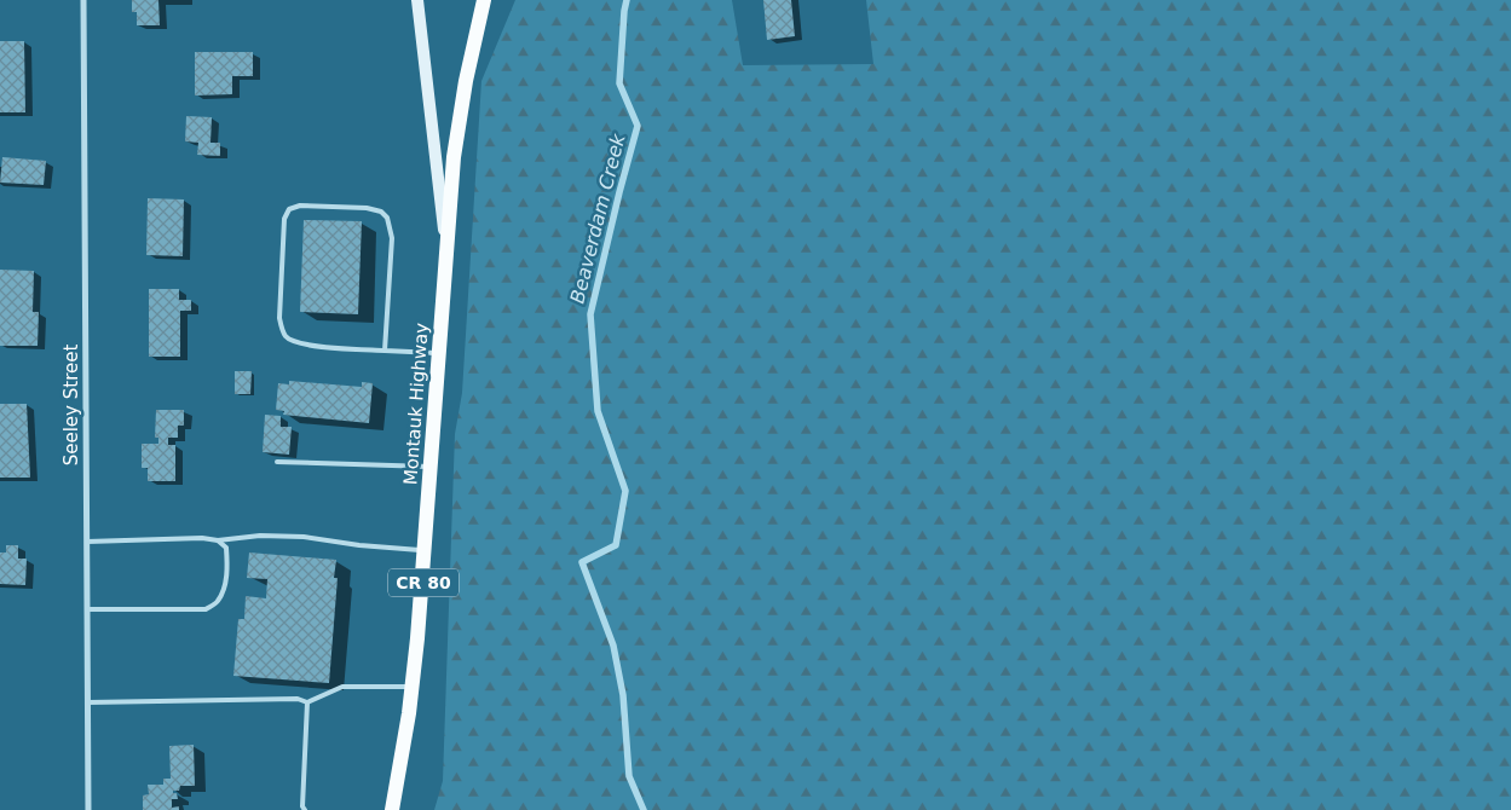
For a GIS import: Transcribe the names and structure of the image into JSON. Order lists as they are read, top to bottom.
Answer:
{
  "streets": {
    "main road": ["Montauk Highway", "CR 80"],
    "street": ["Seeley Street"]
  },
  "water": ["Beaverdam Creek"]
}
